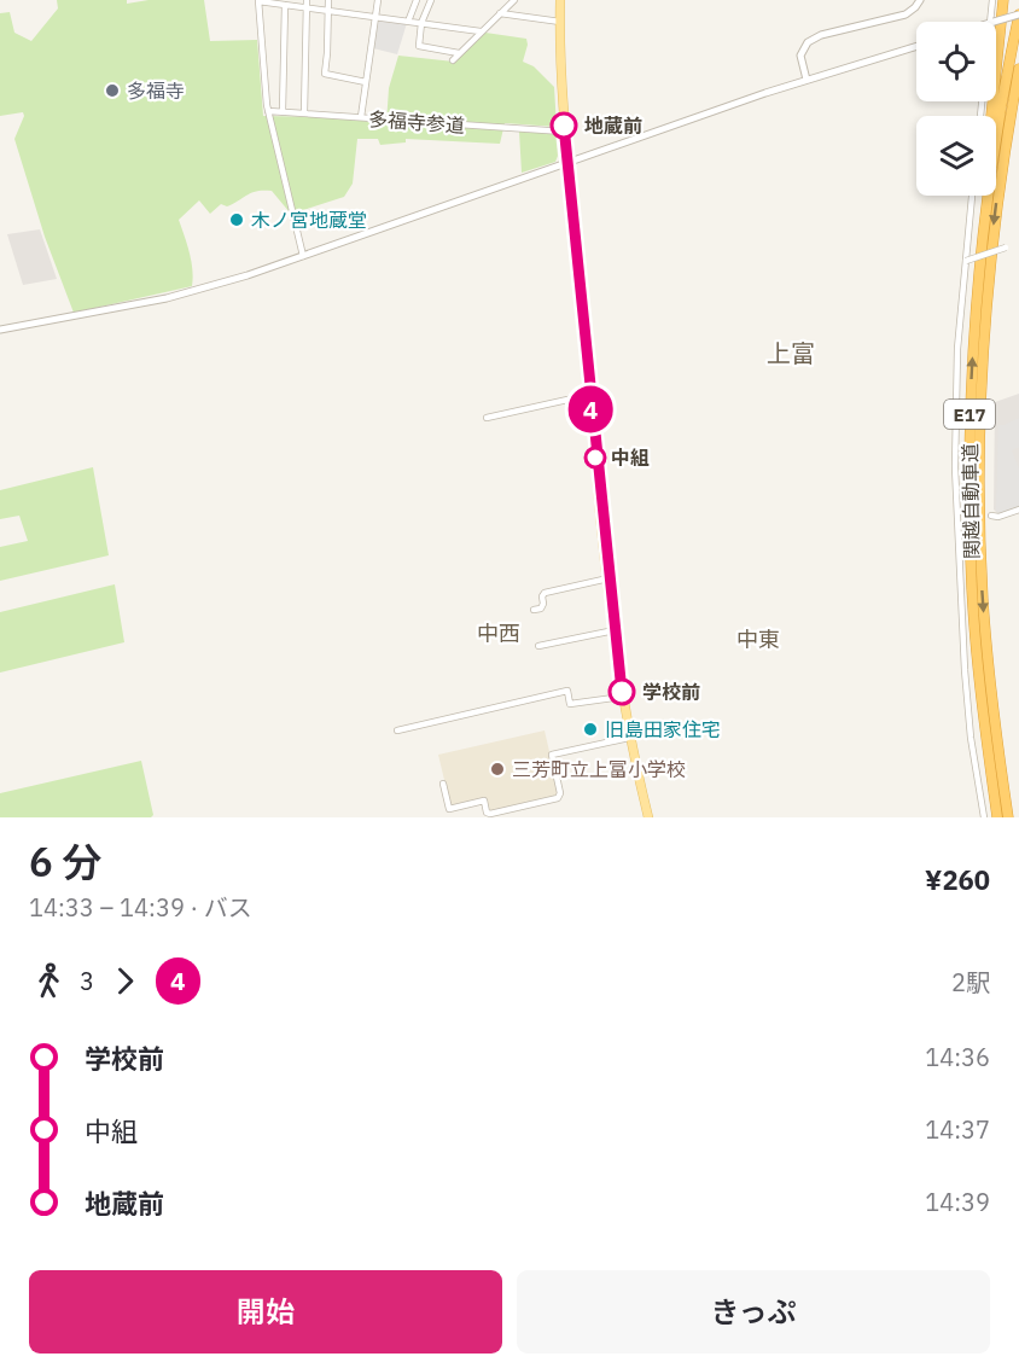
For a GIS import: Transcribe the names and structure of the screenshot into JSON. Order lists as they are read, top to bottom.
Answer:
{
  "streets": {
    "highway": ["E17", "関越自動車道"],
    "street": ["多福寺参道"]
  },
  "districts": ["上富", "中西", "中東"],
  "places": [
    "多福寺",
    "地蔵前",
    "木ノ宮地蔵堂",
    "中組",
    "学校前",
    "旧島田家住宅",
    "三芳町立上富小学校"
  ],
  "lines": ["bus line 4"],
  "page": {
    "on_map": "4",
    "heading": ["6 分", "14:33 – 14:39 · バス", "¥260"],
    "legs": ["3", "4", "2駅"],
    "list": [
      {
        "name": "学校前",
        "value": "14:36"
      },
      {
        "name": "中組",
        "value": "14:37"
      },
      {
        "name": "地蔵前",
        "value": "14:39"
      }
    ],
    "buttons": ["開始", "きっぷ"]
  }
}
